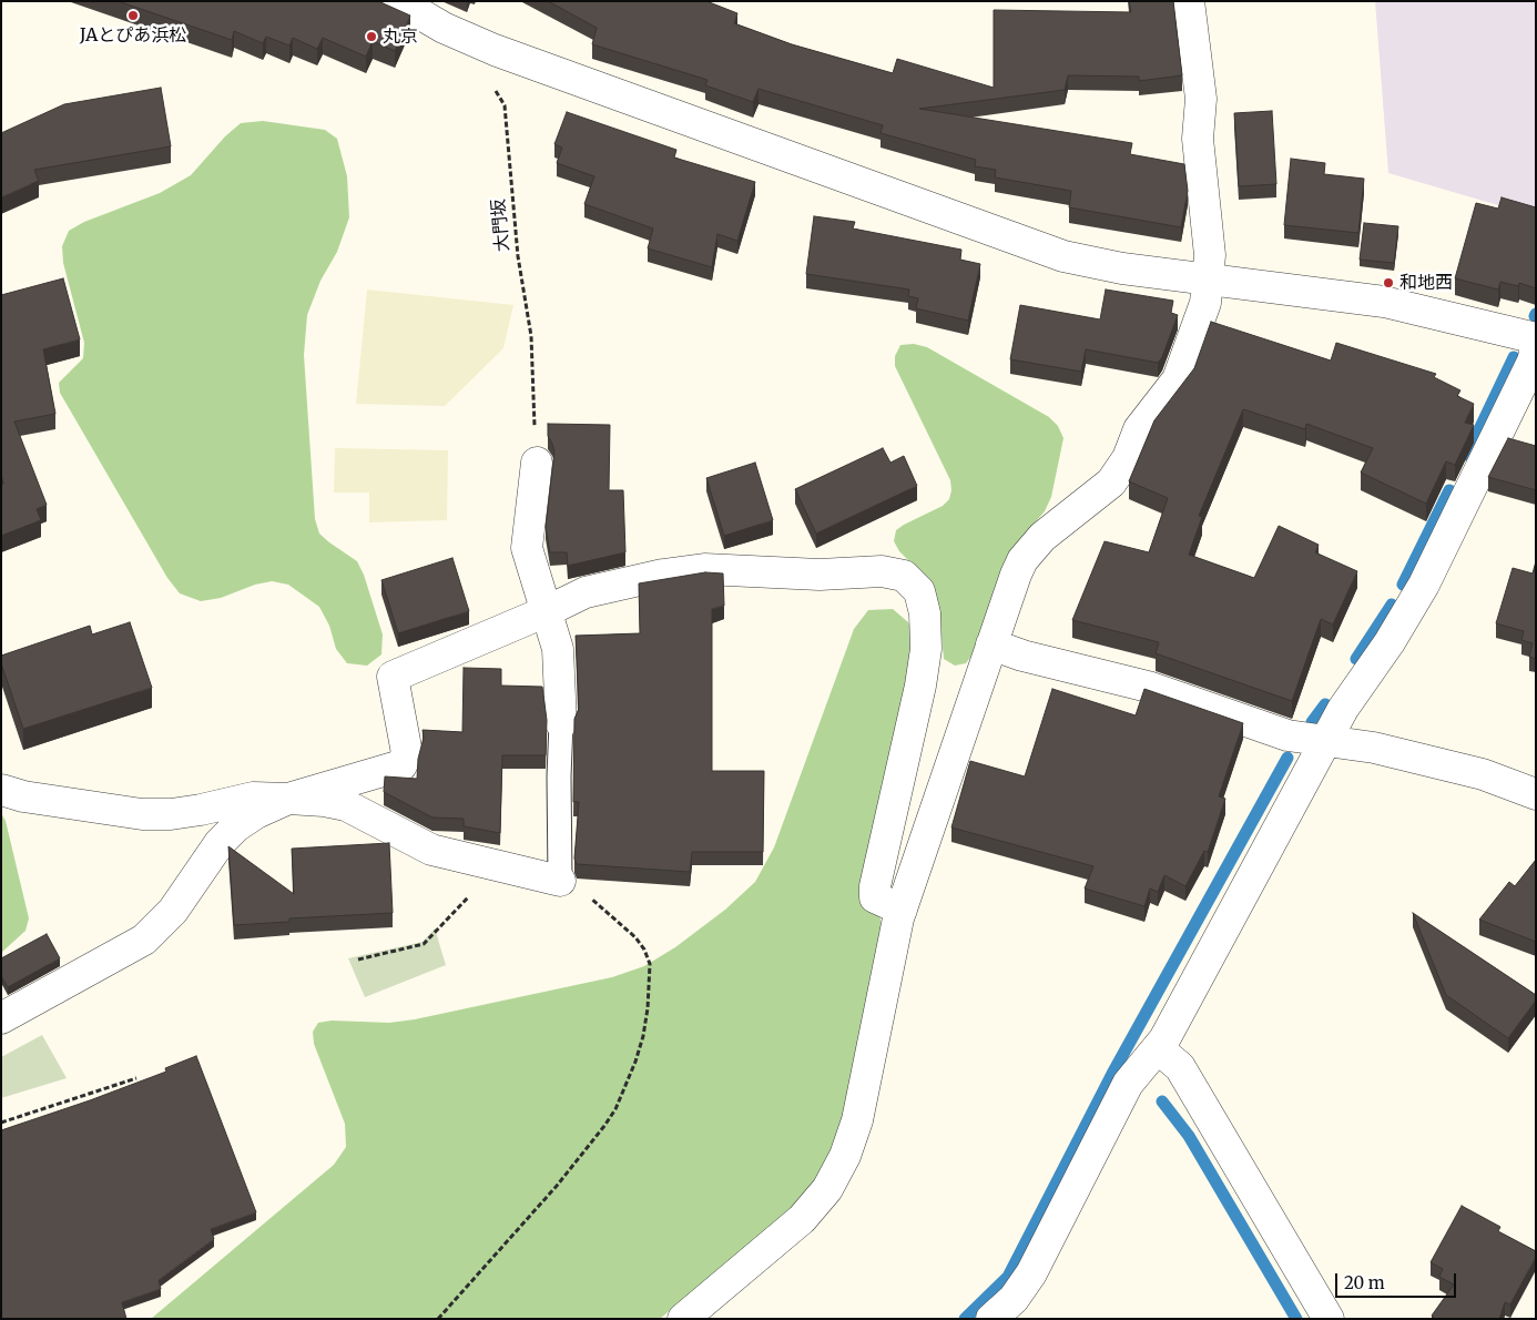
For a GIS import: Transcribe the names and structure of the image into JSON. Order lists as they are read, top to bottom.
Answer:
{
  "streets": {
    "path": ["大門坂"]
  },
  "places": ["JAとぴあ浜松", "丸京", "和地西"],
  "scale_bar": "20 m"
}
